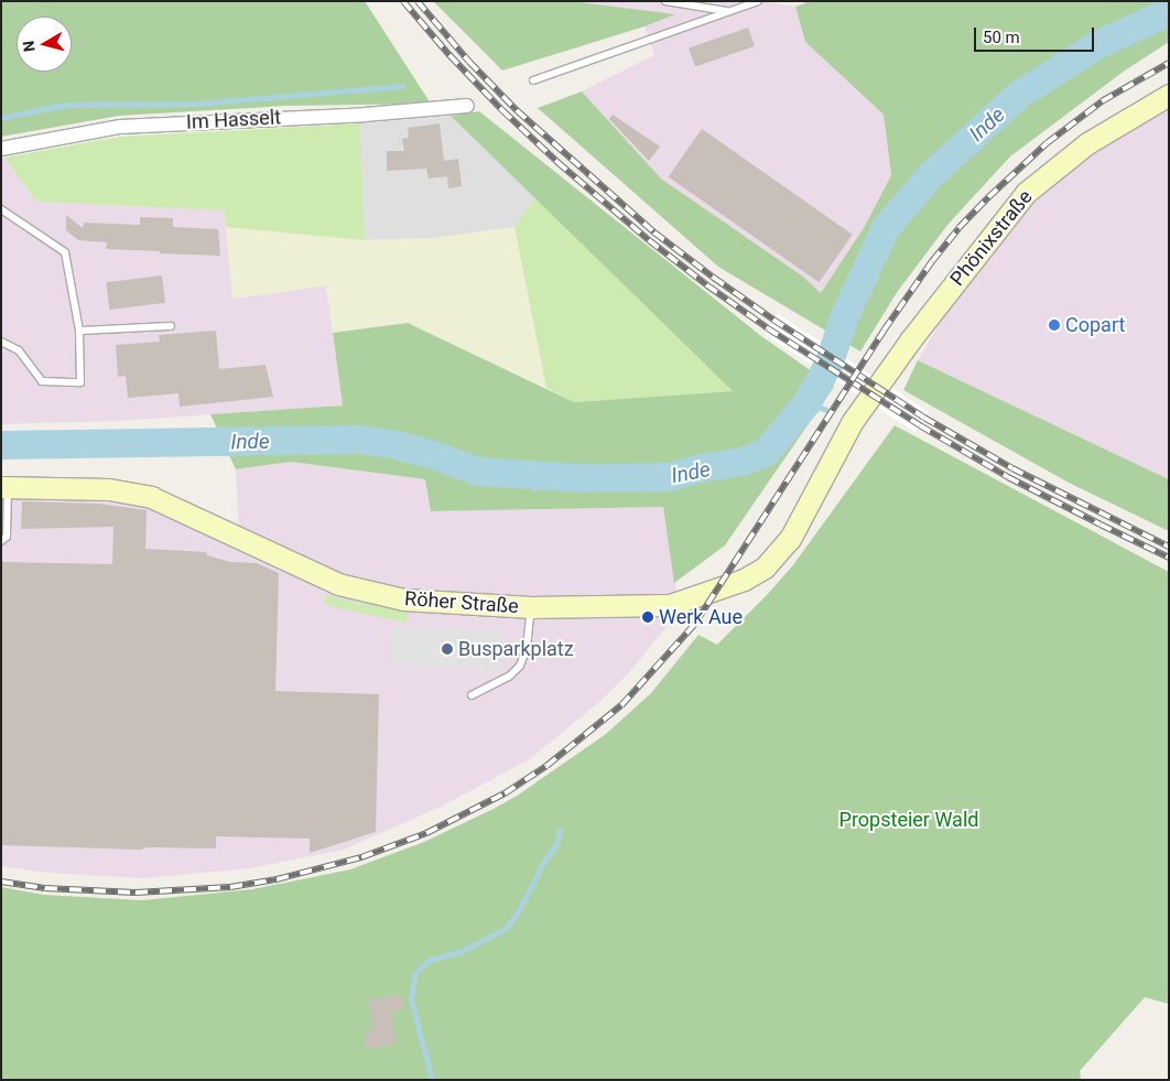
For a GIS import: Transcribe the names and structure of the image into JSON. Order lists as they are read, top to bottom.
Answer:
{
  "streets": {
    "main road": ["Phönixstraße", "Röher Straße"],
    "street": ["Im Hasselt"]
  },
  "crossings": [
    ["Phönixstraße", "Röher Straße"]
  ],
  "water": ["Inde"],
  "parks": ["Propsteier Wald"],
  "places": ["Copart", "Werk Aue", "Busparkplatz"],
  "scale_bar": "50 m",
  "north": "left"
}
